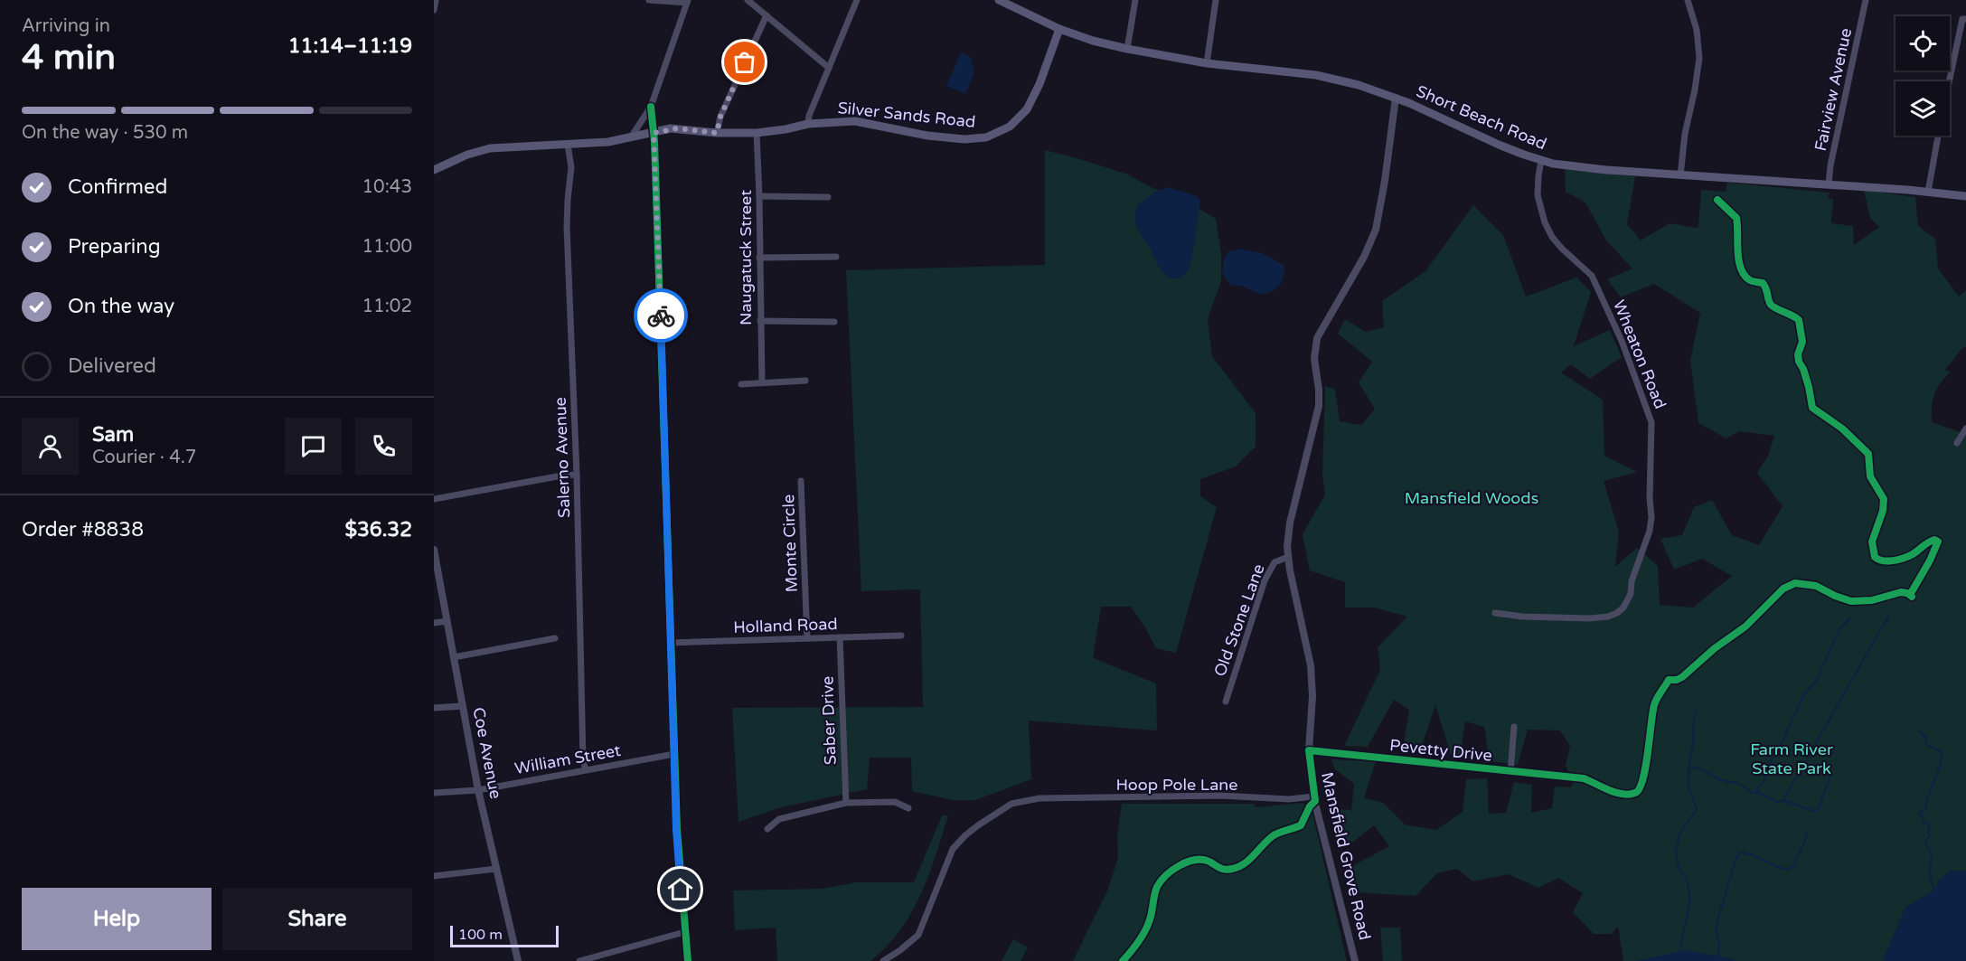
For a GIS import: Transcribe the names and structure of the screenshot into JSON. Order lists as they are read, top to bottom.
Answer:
{
  "streets": {
    "main road": ["Silver Sands Road", "Short Beach Road"],
    "street": [
      "Fairview Avenue",
      "Naugatuck Street",
      "Wheaton Road",
      "Salerno Avenue",
      "Monte Circle",
      "Old Stone Lane",
      "Holland Road",
      "Saber Drive",
      "Pevetty Drive",
      "Coe Avenue",
      "William Street",
      "Hoop Pole Lane",
      "Mansfield Grove Road"
    ]
  },
  "crossings": [
    ["Fairview Avenue", "Short Beach Road"],
    ["Silver Sands Road", "Short Beach Road"],
    ["Silver Sands Road", "Naugatuck Street"],
    ["Silver Sands Road", "Salerno Avenue"],
    ["Short Beach Road", "Wheaton Road"],
    ["Short Beach Road", "Mansfield Grove Road"],
    ["Salerno Avenue", "William Street"],
    ["Monte Circle", "Holland Road"],
    ["Old Stone Lane", "Mansfield Grove Road"],
    ["Holland Road", "Saber Drive"],
    ["Pevetty Drive", "Mansfield Grove Road"],
    ["Coe Avenue", "William Street"],
    ["Hoop Pole Lane", "Mansfield Grove Road"]
  ],
  "parks": ["Mansfield Woods", "Farm River State Park"],
  "scale_bar": "100 m",
  "page": {
    "heading": ["4 min", "Arriving in", "11:14–11:19"],
    "panel": [
      "Sam",
      "Courier · 4.7",
      "Order #8838",
      "$36.32"
    ],
    "bar": "On the way · 530 m",
    "list": [
      ["Confirmed", "10:43"],
      ["Preparing", "11:00"],
      ["On the way", "11:02"],
      "Delivered"
    ],
    "buttons": ["Help", "Share"],
    "scale": "100 m"
  }
}
